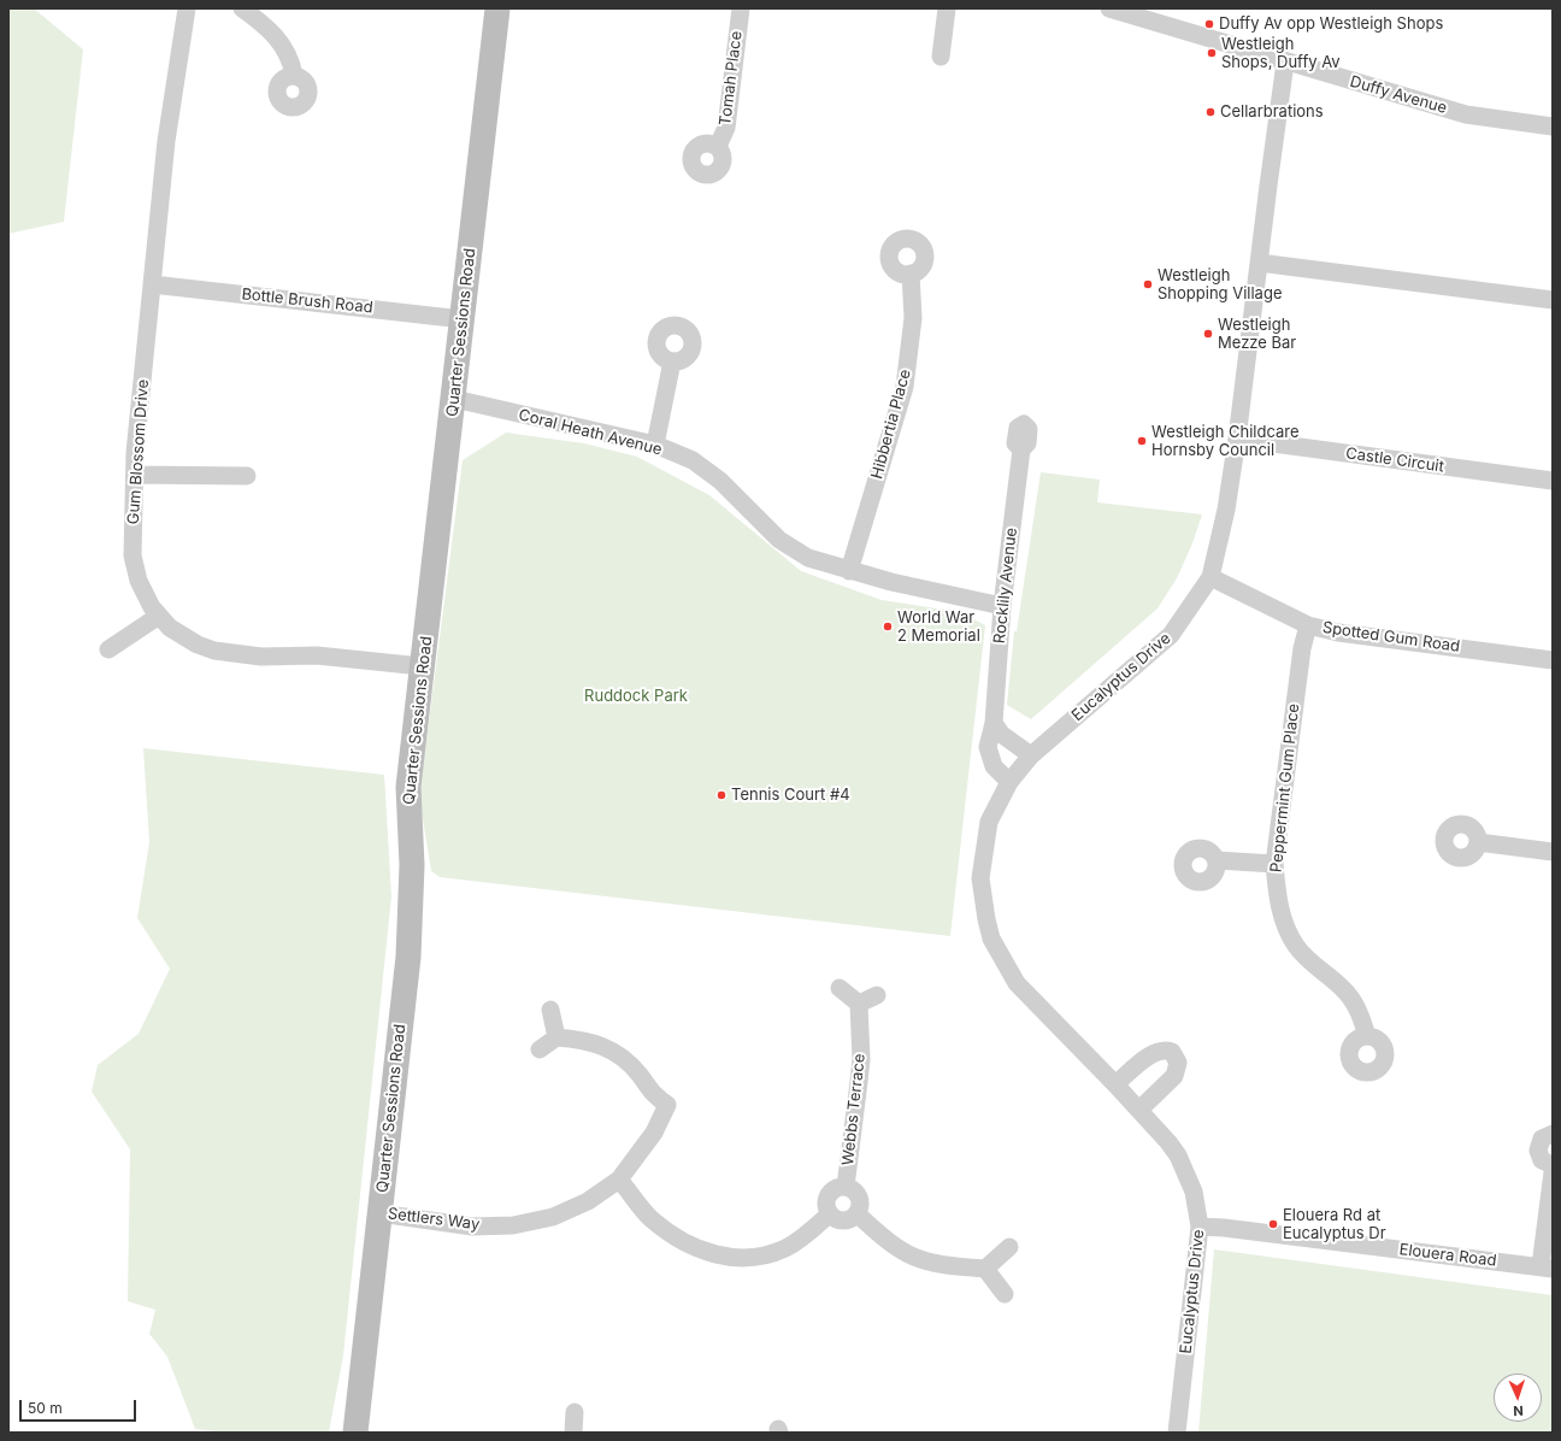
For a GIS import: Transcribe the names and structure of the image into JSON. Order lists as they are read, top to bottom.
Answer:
{
  "streets": {
    "main road": ["Quarter Sessions Road"],
    "street": [
      "Tomah Place",
      "Duffy Avenue",
      "Bottle Brush Road",
      "Hibbertia Place",
      "Coral Heath Avenue",
      "Gum Blossom Drive",
      "Castle Circuit",
      "Rocklily Avenue",
      "Spotted Gum Road",
      "Eucalyptus Drive",
      "Peppermint Gum Place",
      "Webbs Terrace",
      "Settlers Way",
      "Elouera Road"
    ]
  },
  "crossings": [
    ["Duffy Avenue", "Eucalyptus Drive"],
    ["Bottle Brush Road", "Quarter Sessions Road"],
    ["Bottle Brush Road", "Gum Blossom Drive"],
    ["Quarter Sessions Road", "Coral Heath Avenue"],
    ["Quarter Sessions Road", "Gum Blossom Drive"],
    ["Quarter Sessions Road", "Settlers Way"],
    ["Hibbertia Place", "Coral Heath Avenue"],
    ["Coral Heath Avenue", "Rocklily Avenue"],
    ["Castle Circuit", "Eucalyptus Drive"],
    ["Rocklily Avenue", "Eucalyptus Drive"],
    ["Spotted Gum Road", "Eucalyptus Drive"],
    ["Spotted Gum Road", "Peppermint Gum Place"],
    ["Eucalyptus Drive", "Elouera Road"]
  ],
  "parks": ["Ruddock Park"],
  "places": [
    "Duffy Av opp Westleigh Shops",
    "Westleigh Shops, Duffy Av",
    "Cellarbrations",
    "Westleigh Shopping Village",
    "Westleigh Mezze Bar",
    "Westleigh Childcare Hornsby Council",
    "World War 2 Memorial",
    "Tennis Court #4",
    "Elouera Rd at Eucalyptus Dr"
  ],
  "scale_bar": "50 m",
  "north": "bottom"
}
